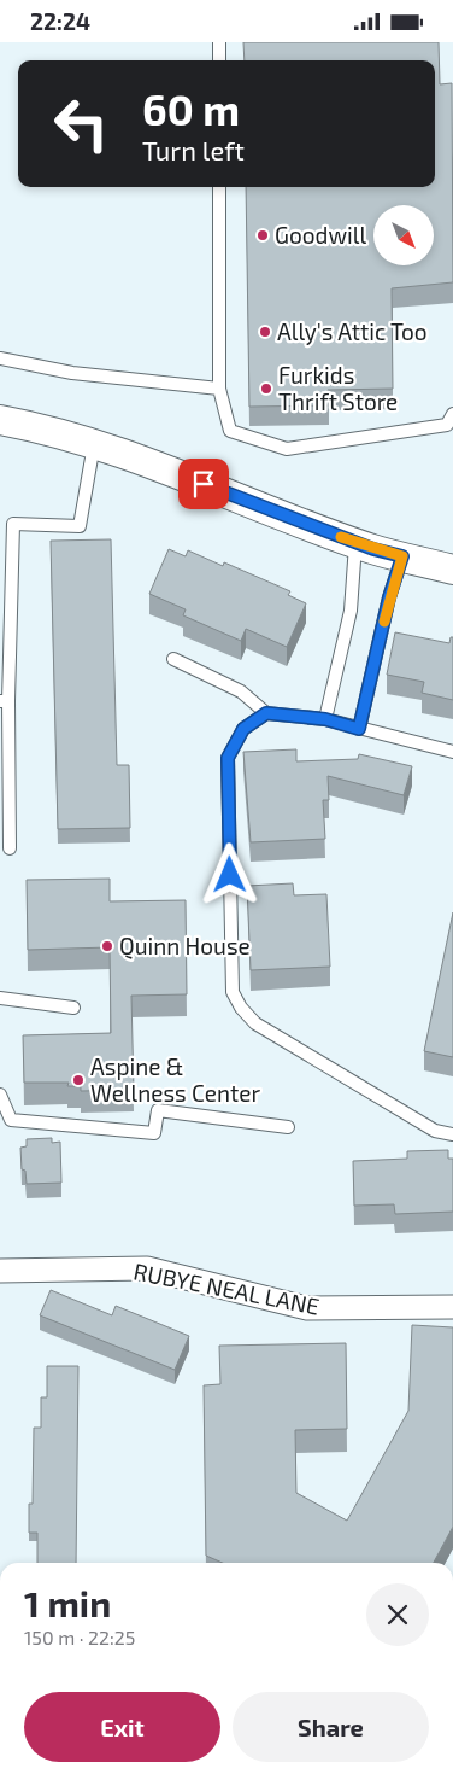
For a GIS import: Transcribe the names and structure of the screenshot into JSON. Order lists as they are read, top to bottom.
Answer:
{
  "streets": {
    "street": ["RUBYE NEAL LANE"]
  },
  "places": [
    "Goodwill",
    "Ally's Attic Too",
    "Furkids Thrift Store",
    "Quinn House",
    "Aspine & Wellness Center"
  ],
  "north": "bottom right",
  "page": {
    "status": "22:24",
    "turn": ["60 m", "Turn left"],
    "heading": ["1 min", "150 m · 22:25"],
    "buttons": ["Exit", "Share"]
  }
}
